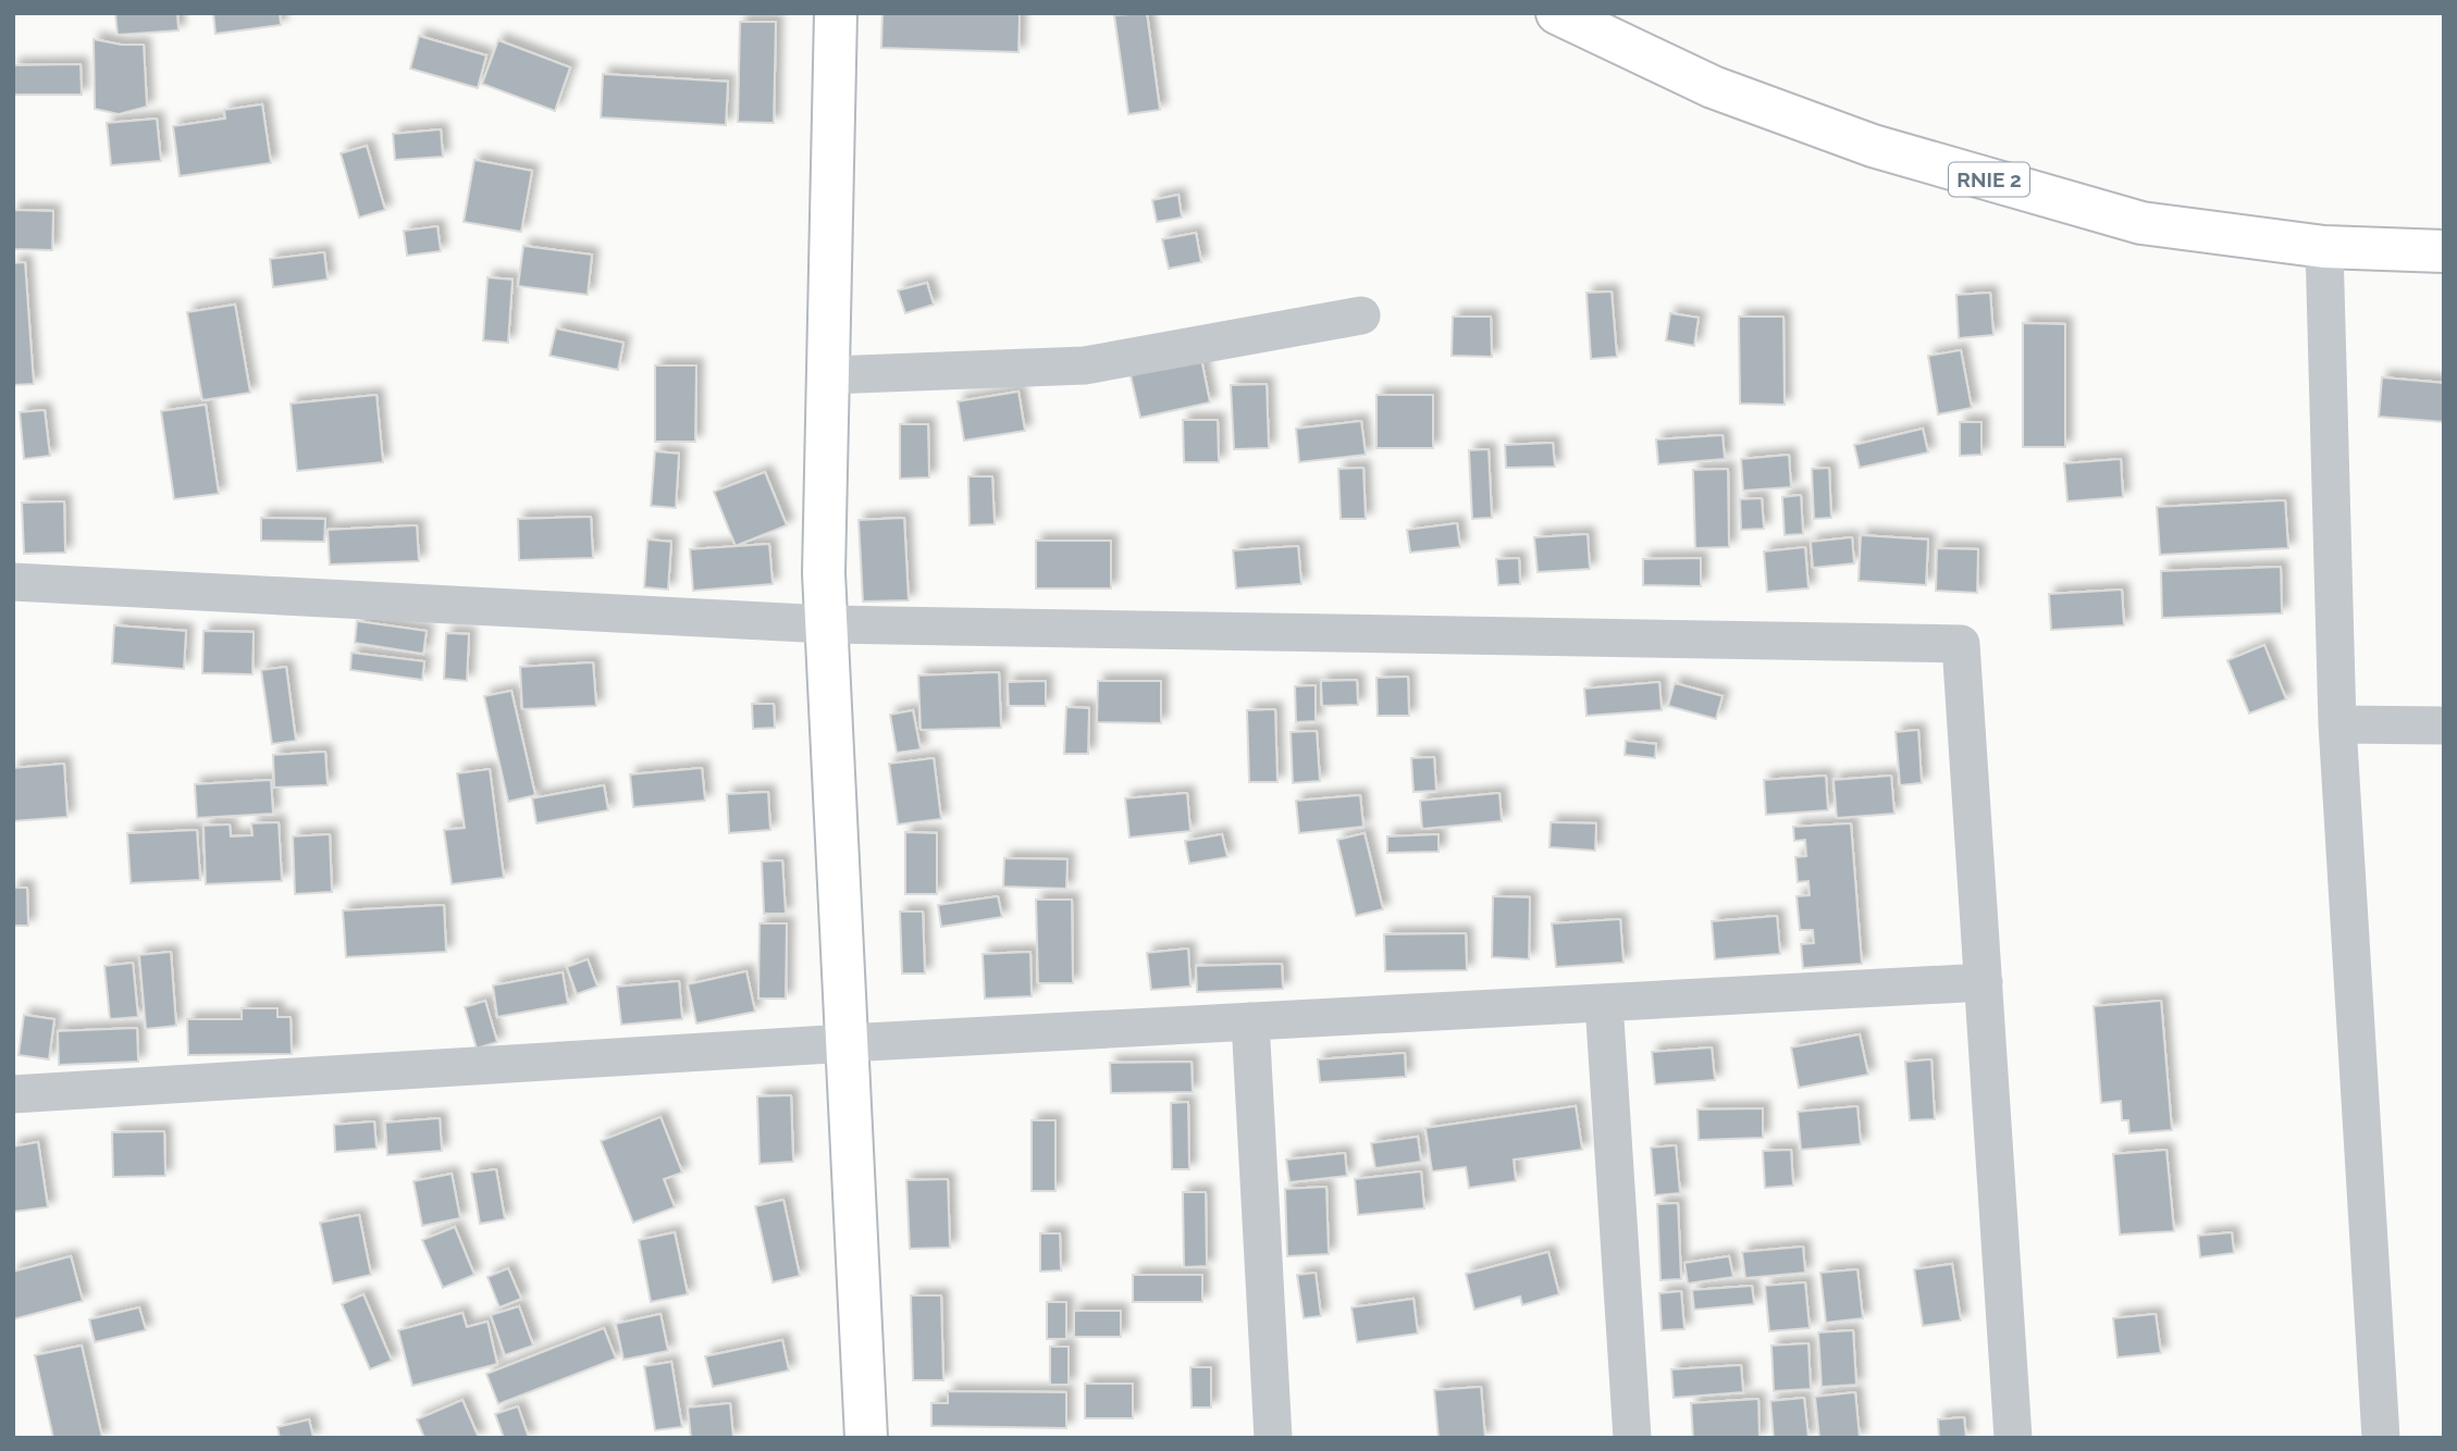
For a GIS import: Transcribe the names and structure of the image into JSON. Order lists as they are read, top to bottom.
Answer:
{
  "streets": {
    "street": ["RNIE 2"]
  }
}
